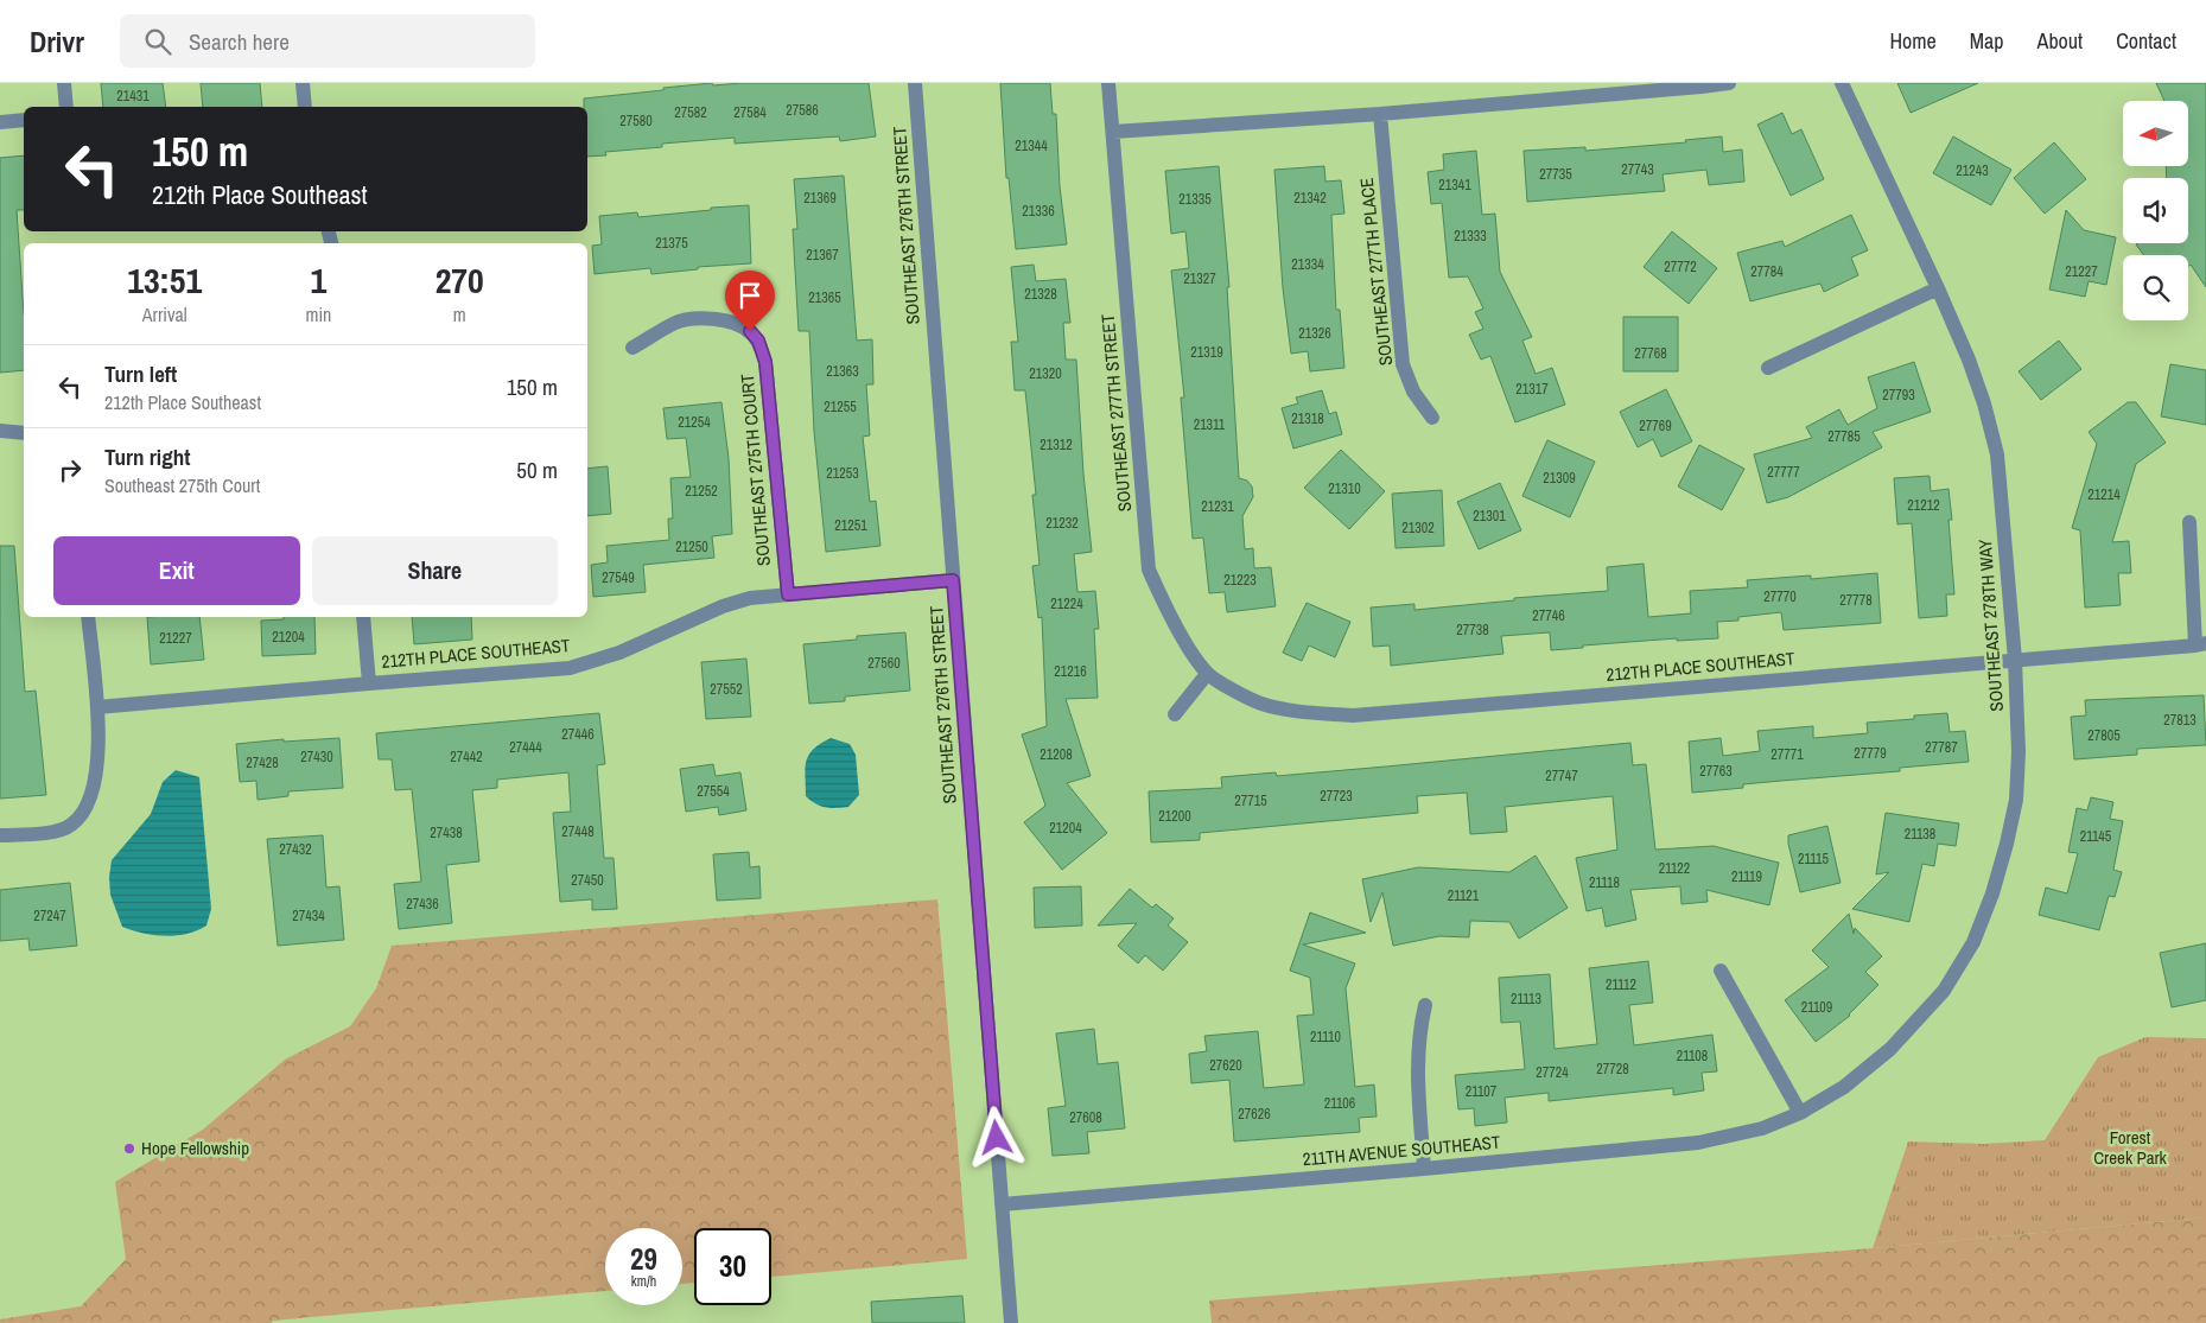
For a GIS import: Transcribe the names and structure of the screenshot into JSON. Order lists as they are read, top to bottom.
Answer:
{
  "streets": {
    "street": [
      "SOUTHEAST 276TH STREET",
      "SOUTHEAST 277TH PLACE",
      "SOUTHEAST 277TH STREET",
      "SOUTHEAST 275TH COURT",
      "SOUTHEAST 278TH WAY",
      "212TH PLACE SOUTHEAST",
      "211TH AVENUE SOUTHEAST"
    ]
  },
  "crossings": [
    ["SOUTHEAST 276TH STREET", "212TH PLACE SOUTHEAST"],
    ["SOUTHEAST 276TH STREET", "211TH AVENUE SOUTHEAST"],
    ["SOUTHEAST 277TH STREET", "212TH PLACE SOUTHEAST"],
    ["SOUTHEAST 275TH COURT", "212TH PLACE SOUTHEAST"],
    ["SOUTHEAST 278TH WAY", "212TH PLACE SOUTHEAST"],
    ["SOUTHEAST 278TH WAY", "211TH AVENUE SOUTHEAST"]
  ],
  "parks": ["Forest Creek Park"],
  "places": ["Hope Fellowship"],
  "house_numbers": [
    "21431",
    "27586",
    "27582",
    "27584",
    "27580",
    "21344",
    "27743",
    "21243",
    "27735",
    "21341",
    "21369",
    "21342",
    "21335",
    "21336",
    "21333",
    "21375",
    "21367",
    "21334",
    "27772",
    "27784",
    "21227",
    "21327",
    "21328",
    "21365",
    "21326",
    "21319",
    "27768",
    "21363",
    "21320",
    "21317",
    "27793",
    "21255",
    "21318",
    "21254",
    "21311",
    "27769",
    "27785",
    "21312",
    "27777",
    "21253",
    "21309",
    "21310",
    "21252",
    "21214",
    "21212",
    "21231",
    "21301",
    "21232",
    "21251",
    "21302",
    "21250",
    "27549",
    "21223",
    "27770",
    "27778",
    "21224",
    "27746",
    "27738",
    "21204",
    "21227",
    "27560",
    "21216",
    "27552",
    "27813",
    "27446",
    "27805",
    "27444",
    "27787",
    "27779",
    "21208",
    "27771",
    "27430",
    "27442",
    "27428",
    "27763",
    "27747",
    "27554",
    "27723",
    "27715",
    "21200",
    "21204",
    "27448",
    "27438",
    "21138",
    "21145",
    "27432",
    "21115",
    "21122",
    "21119",
    "27450",
    "21118",
    "21121",
    "27436",
    "27247",
    "27434",
    "21112",
    "21113",
    "21109",
    "21110",
    "21108",
    "27620",
    "27728",
    "27724",
    "21107",
    "21106",
    "27626",
    "27608"
  ],
  "north": "left",
  "page": {
    "header": "Drivr",
    "search": "Search here",
    "nav": [
      "Home",
      "Map",
      "About",
      "Contact"
    ],
    "turn": ["150 m", "212th Place Southeast"],
    "eta": [
      "13:51",
      "Arrival",
      "1",
      "min",
      "270",
      "m"
    ],
    "list": [
      {
        "name": "Turn left",
        "note": "212th Place Southeast",
        "value": "150 m"
      },
      {
        "name": "Turn right",
        "note": "Southeast 275th Court",
        "value": "50 m"
      }
    ],
    "buttons": ["Exit", "Share"],
    "speed": "29 km/h",
    "limit": "30"
  }
}
